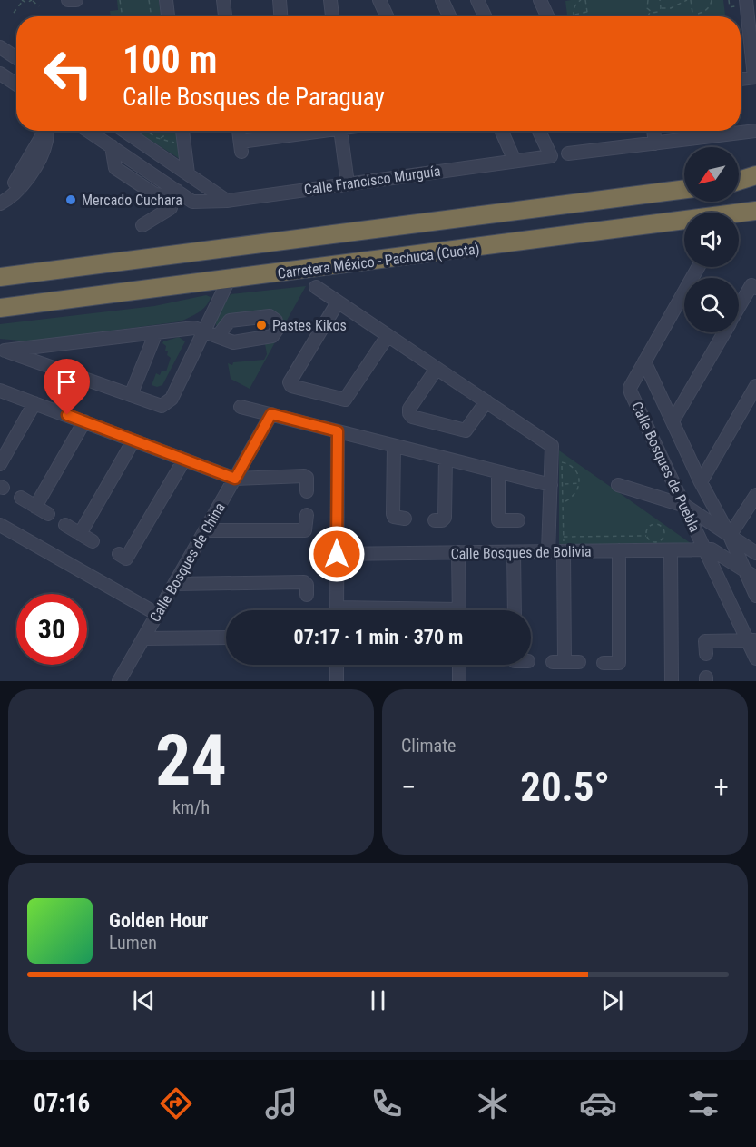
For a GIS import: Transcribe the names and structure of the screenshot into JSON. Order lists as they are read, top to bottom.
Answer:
{
  "streets": {
    "highway": ["Carretera México - Pachuca (Cuota)"],
    "street": [
      "Calle Francisco Murguía",
      "Calle Bosques de Puebla",
      "Calle Bosques de Bolivia",
      "Calle Bosques de China"
    ]
  },
  "crossings": [
    ["Calle Bosques de Puebla", "Calle Bosques de Bolivia"]
  ],
  "places": ["Mercado Cuchara", "Pastes Kikos"],
  "north": "bottom left",
  "page": {
    "turn": ["100 m", "Calle Bosques de Paraguay"],
    "limit": "30",
    "trip": "07:17 · 1 min · 370 m",
    "tile": [
      ["24", "km/h"],
      "Climate"
    ],
    "heat": ["−", "20.5°", "+"],
    "song": ["Golden Hour", "Lumen"],
    "tabs": "07:16"
  }
}
